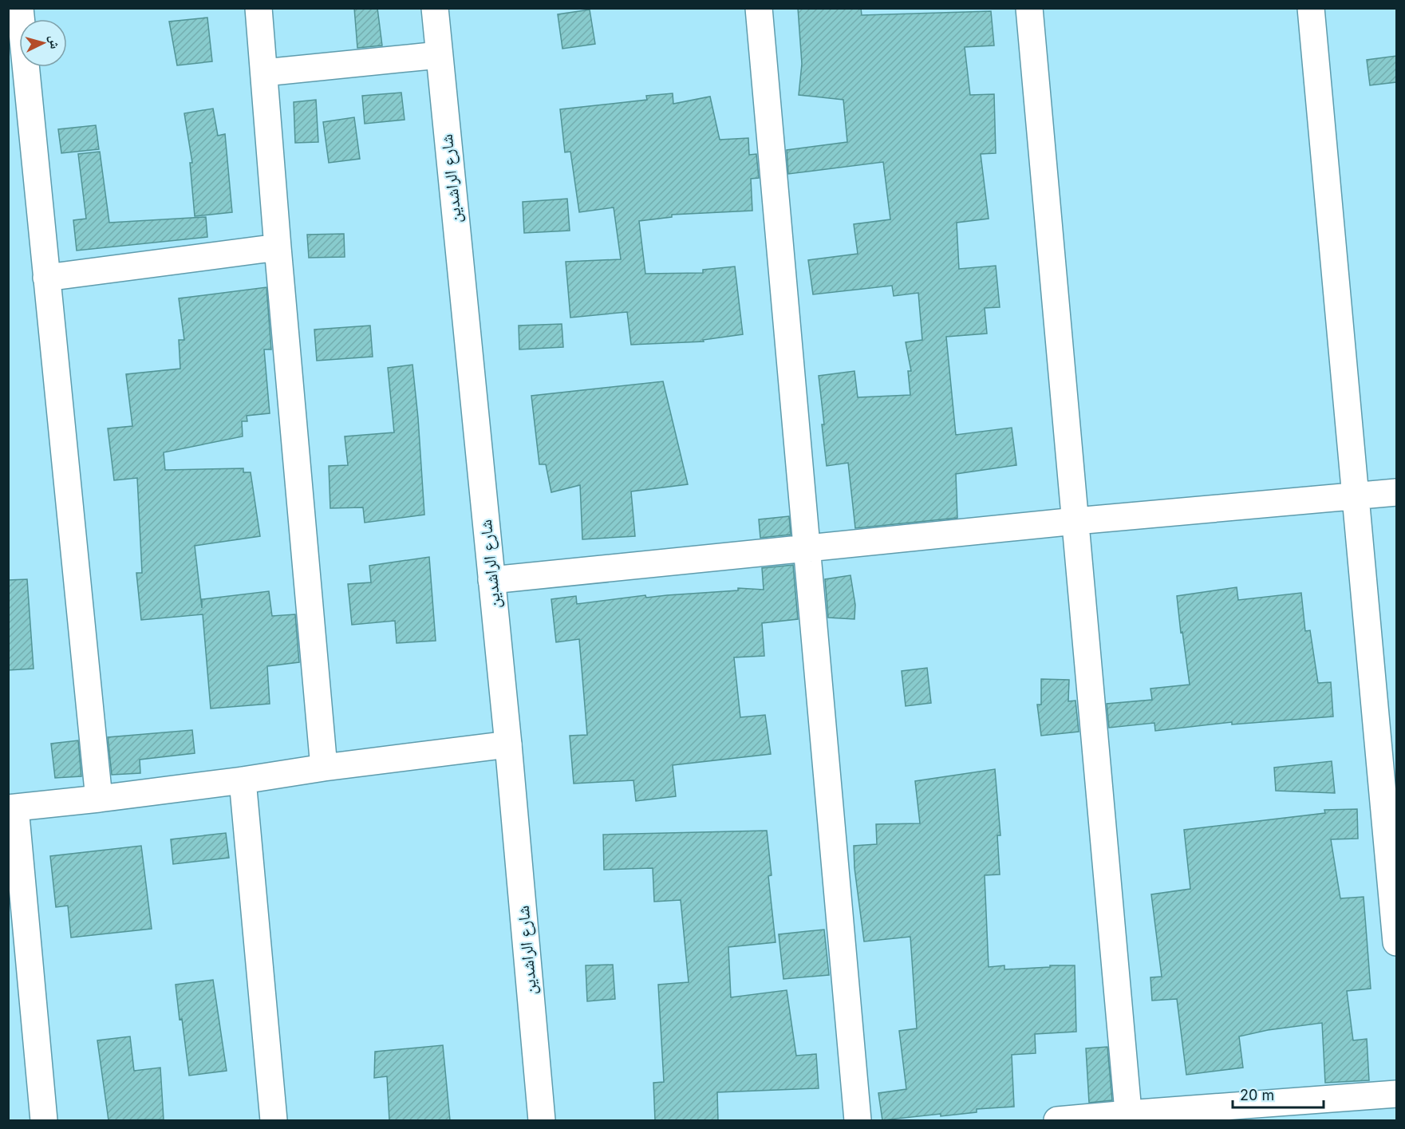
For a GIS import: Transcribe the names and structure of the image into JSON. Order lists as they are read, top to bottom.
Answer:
{
  "streets": {
    "street": ["شارع الراشدين"]
  },
  "scale_bar": "20 m",
  "north": "right"
}
